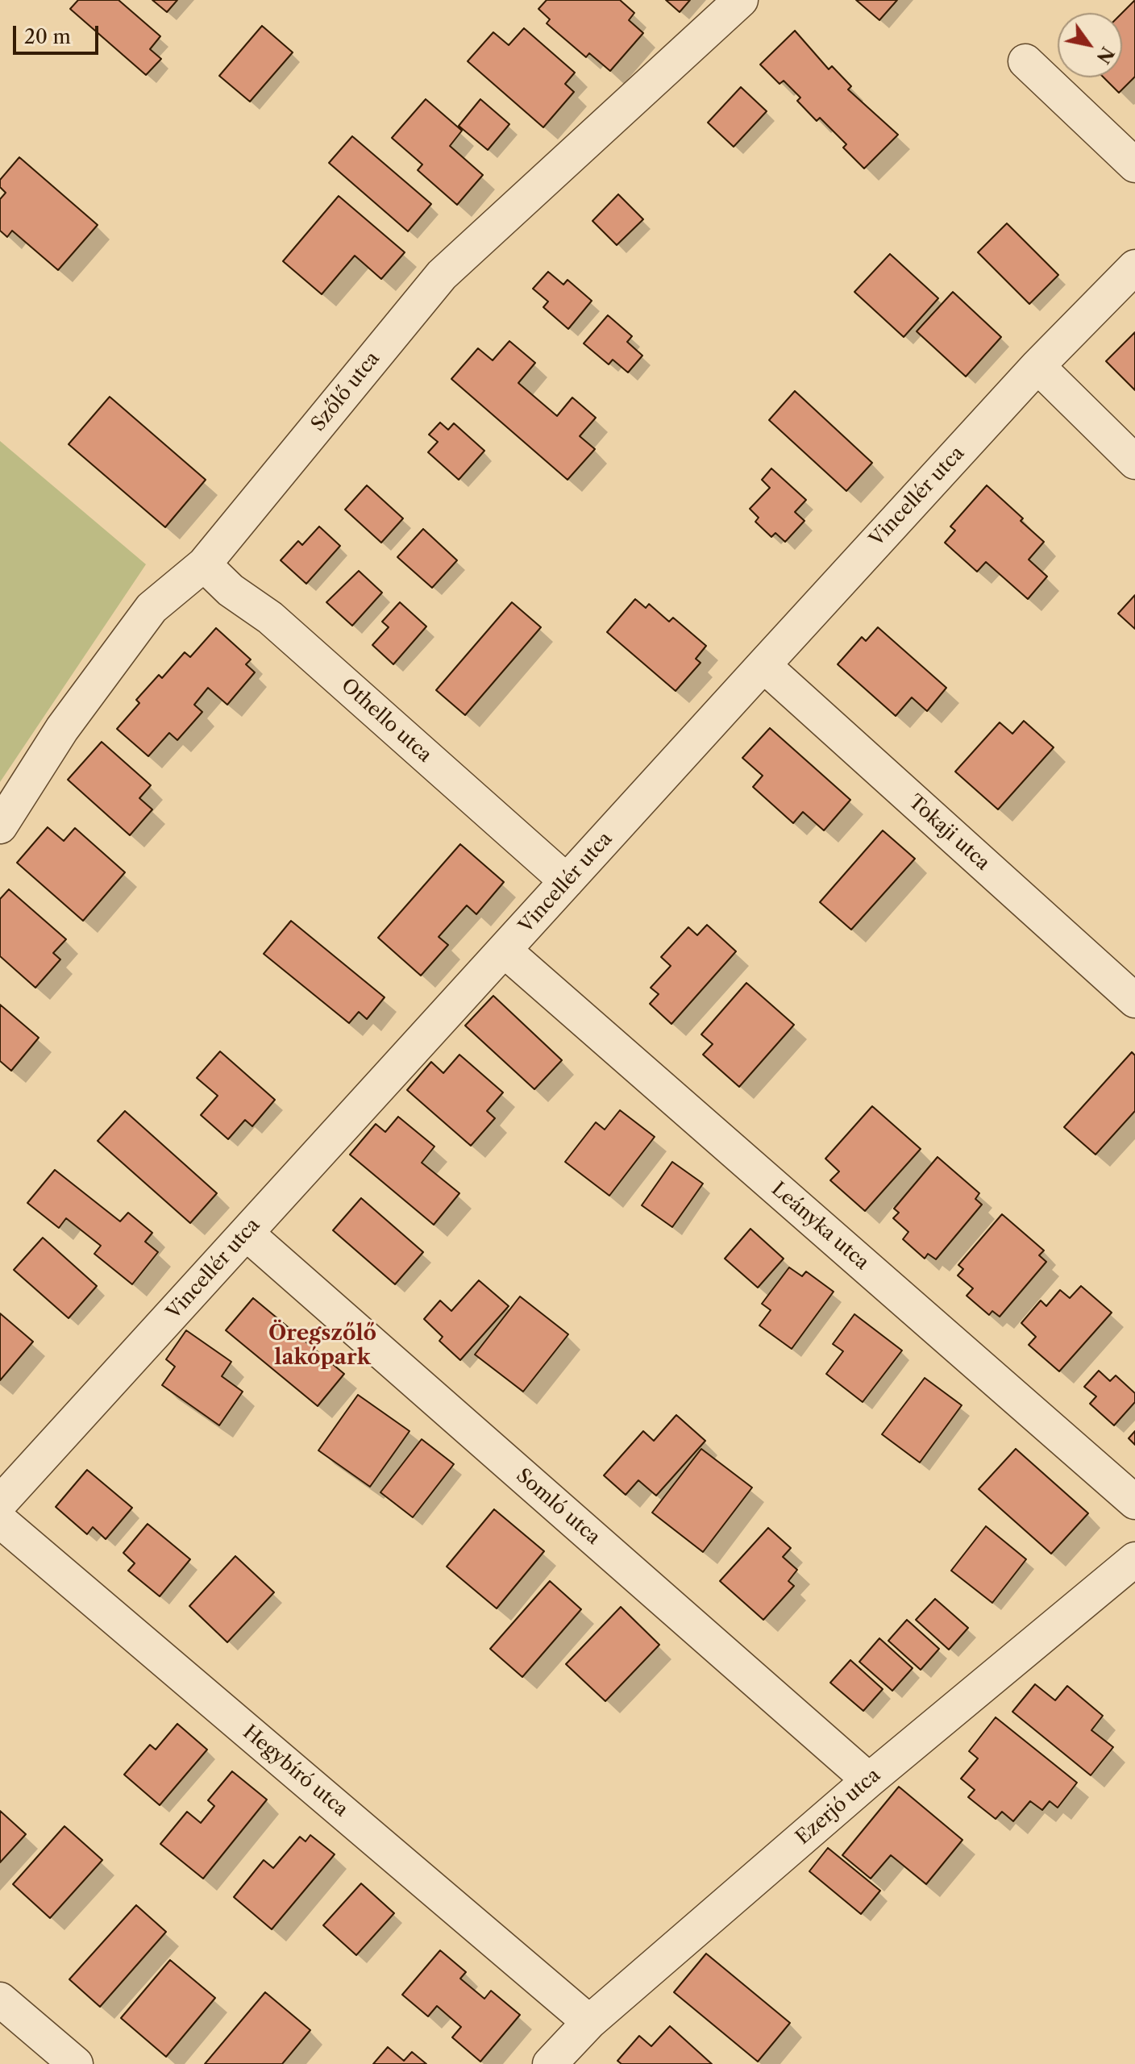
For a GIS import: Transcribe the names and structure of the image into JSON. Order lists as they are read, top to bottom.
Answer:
{
  "streets": {
    "street": [
      "Szőlő utca",
      "Vincellér utca",
      "Othello utca",
      "Tokaji utca",
      "Leányka utca",
      "Somló utca",
      "Hegybíró utca",
      "Ezerjó utca"
    ]
  },
  "crossings": [
    ["Szőlő utca", "Othello utca"],
    ["Vincellér utca", "Othello utca"],
    ["Vincellér utca", "Tokaji utca"],
    ["Vincellér utca", "Leányka utca"],
    ["Vincellér utca", "Somló utca"],
    ["Somló utca", "Ezerjó utca"],
    ["Hegybíró utca", "Ezerjó utca"]
  ],
  "districts": ["Öregszőlő lakópark"],
  "scale_bar": "20 m",
  "north": "bottom right"
}
